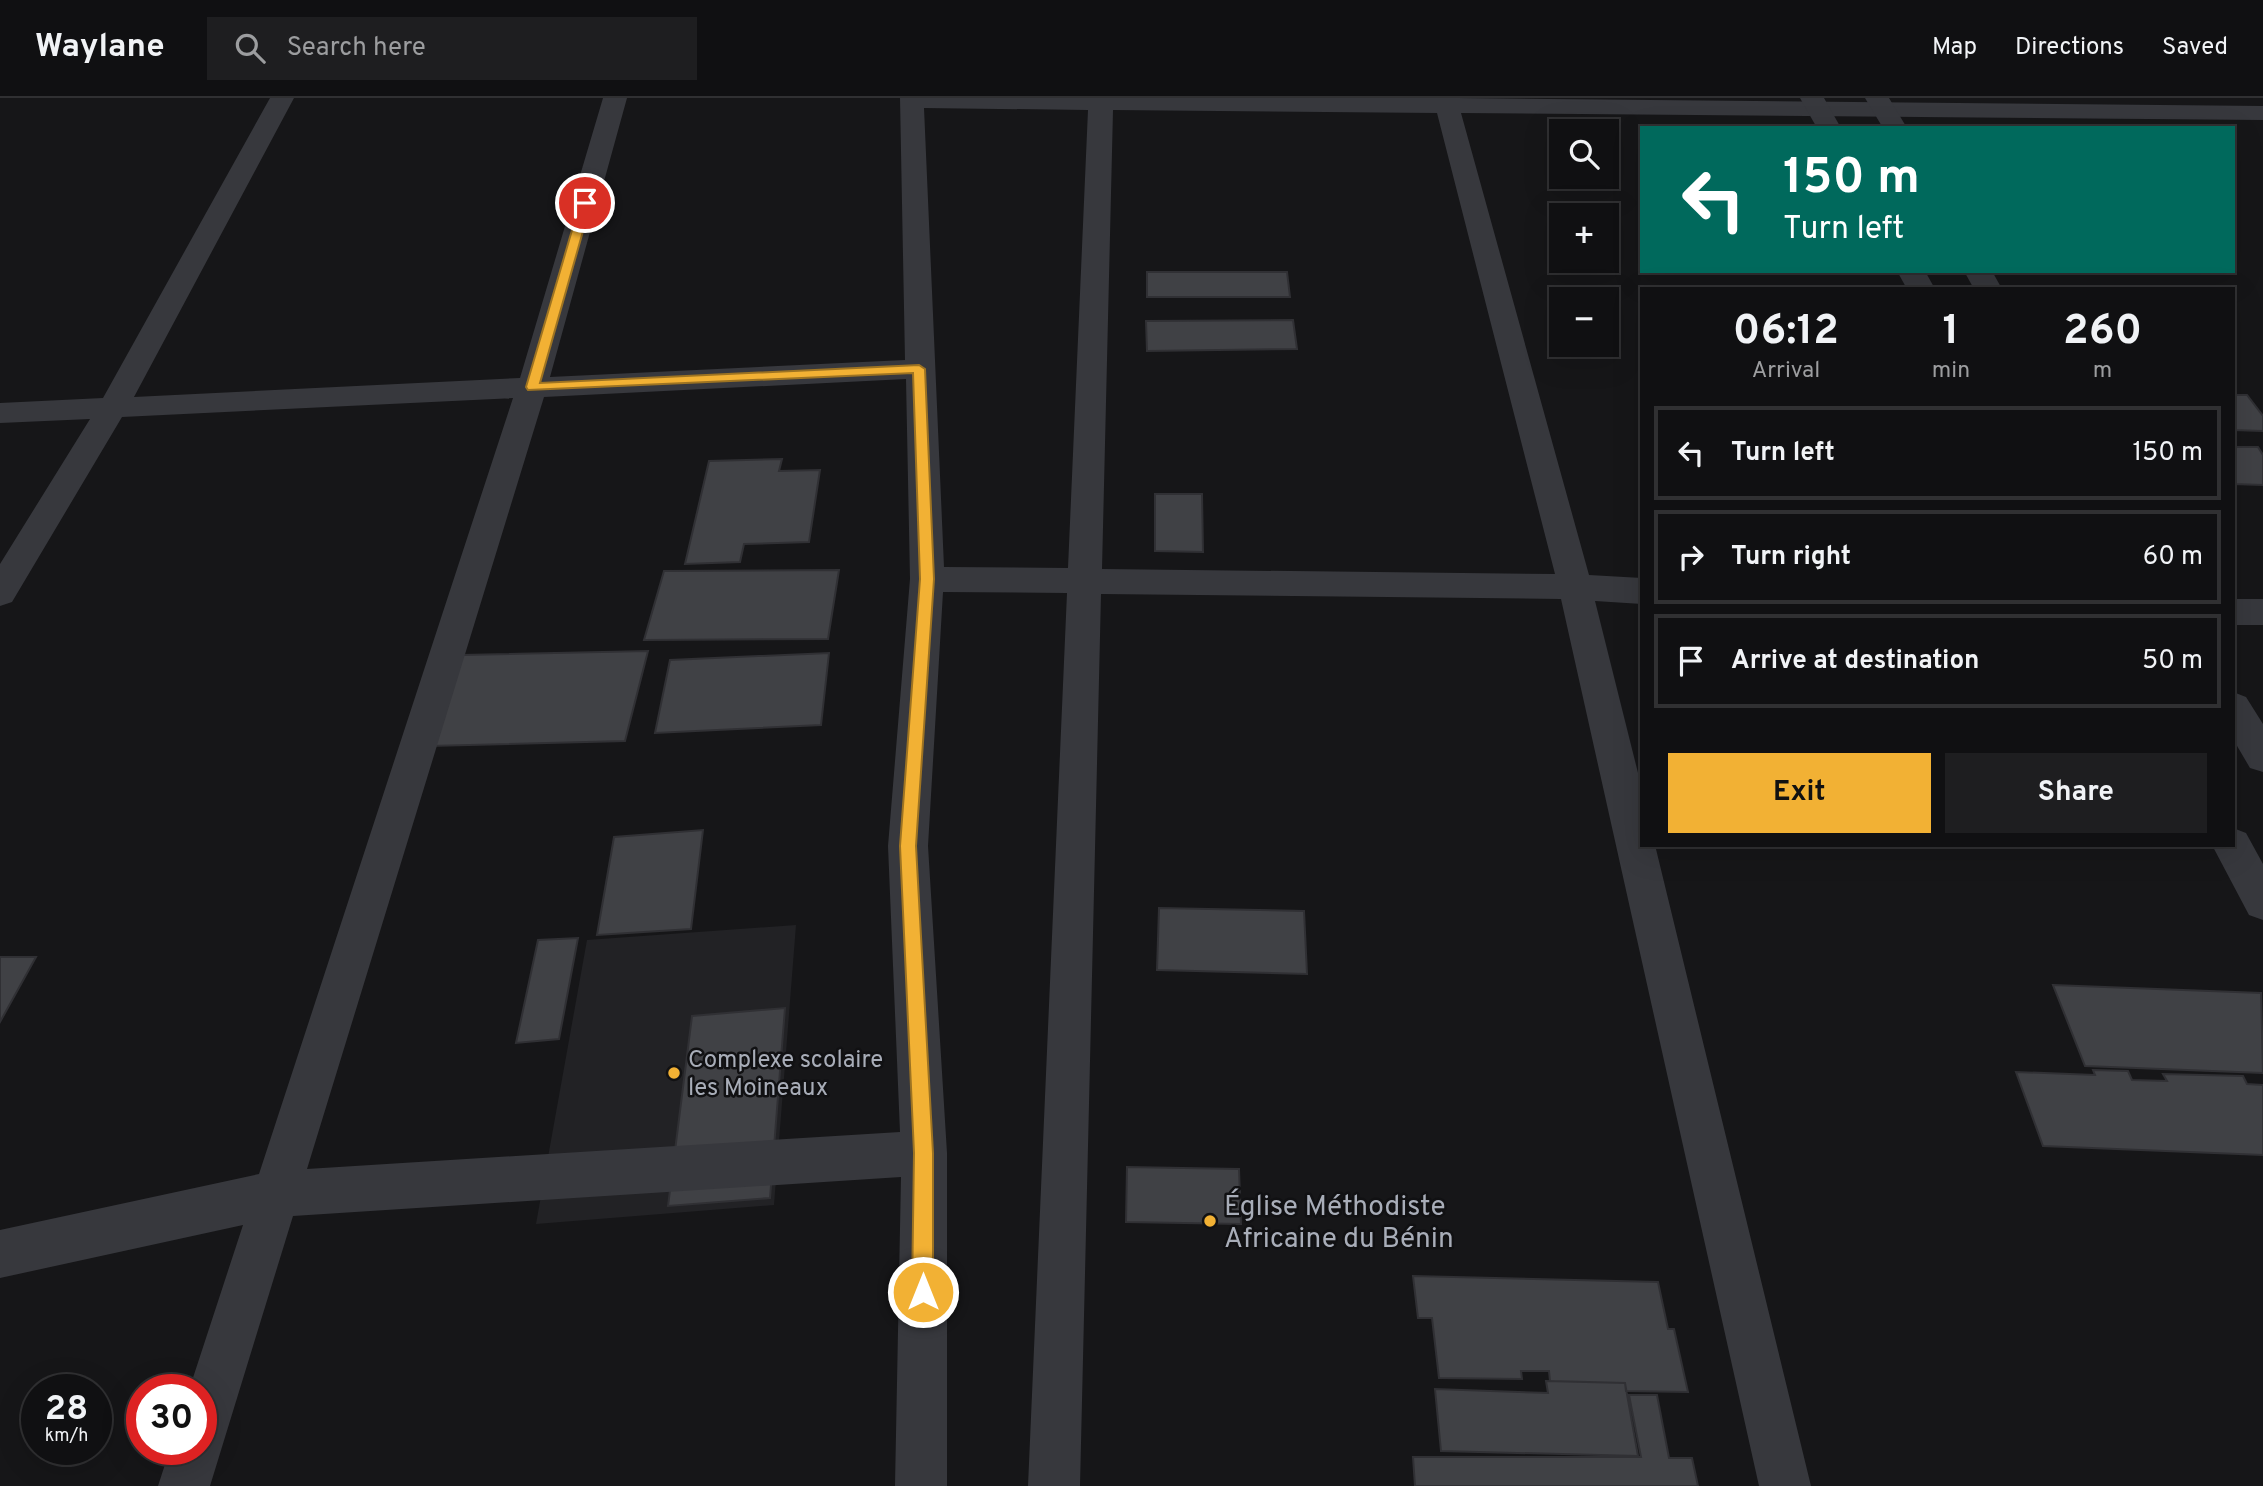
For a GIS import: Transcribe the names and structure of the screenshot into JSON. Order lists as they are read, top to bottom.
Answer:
{
  "places": ["Complexe scolaire les Moineaux", "Église Méthodiste Africaine du Bénin"],
  "page": {
    "header": "Waylane",
    "search": "Search here",
    "nav": ["Map", "Directions", "Saved"],
    "map_buttons": ["+", "−"],
    "turn": ["150 m", "Turn left"],
    "eta": [
      "06:12",
      "Arrival",
      "1",
      "min",
      "260",
      "m"
    ],
    "list": [
      {
        "name": "Turn left",
        "value": "150 m"
      },
      {
        "name": "Turn right",
        "value": "60 m"
      },
      {
        "name": "Arrive at destination",
        "value": "50 m"
      }
    ],
    "buttons": ["Exit", "Share"],
    "speed": "28 km/h",
    "limit": "30"
  }
}
